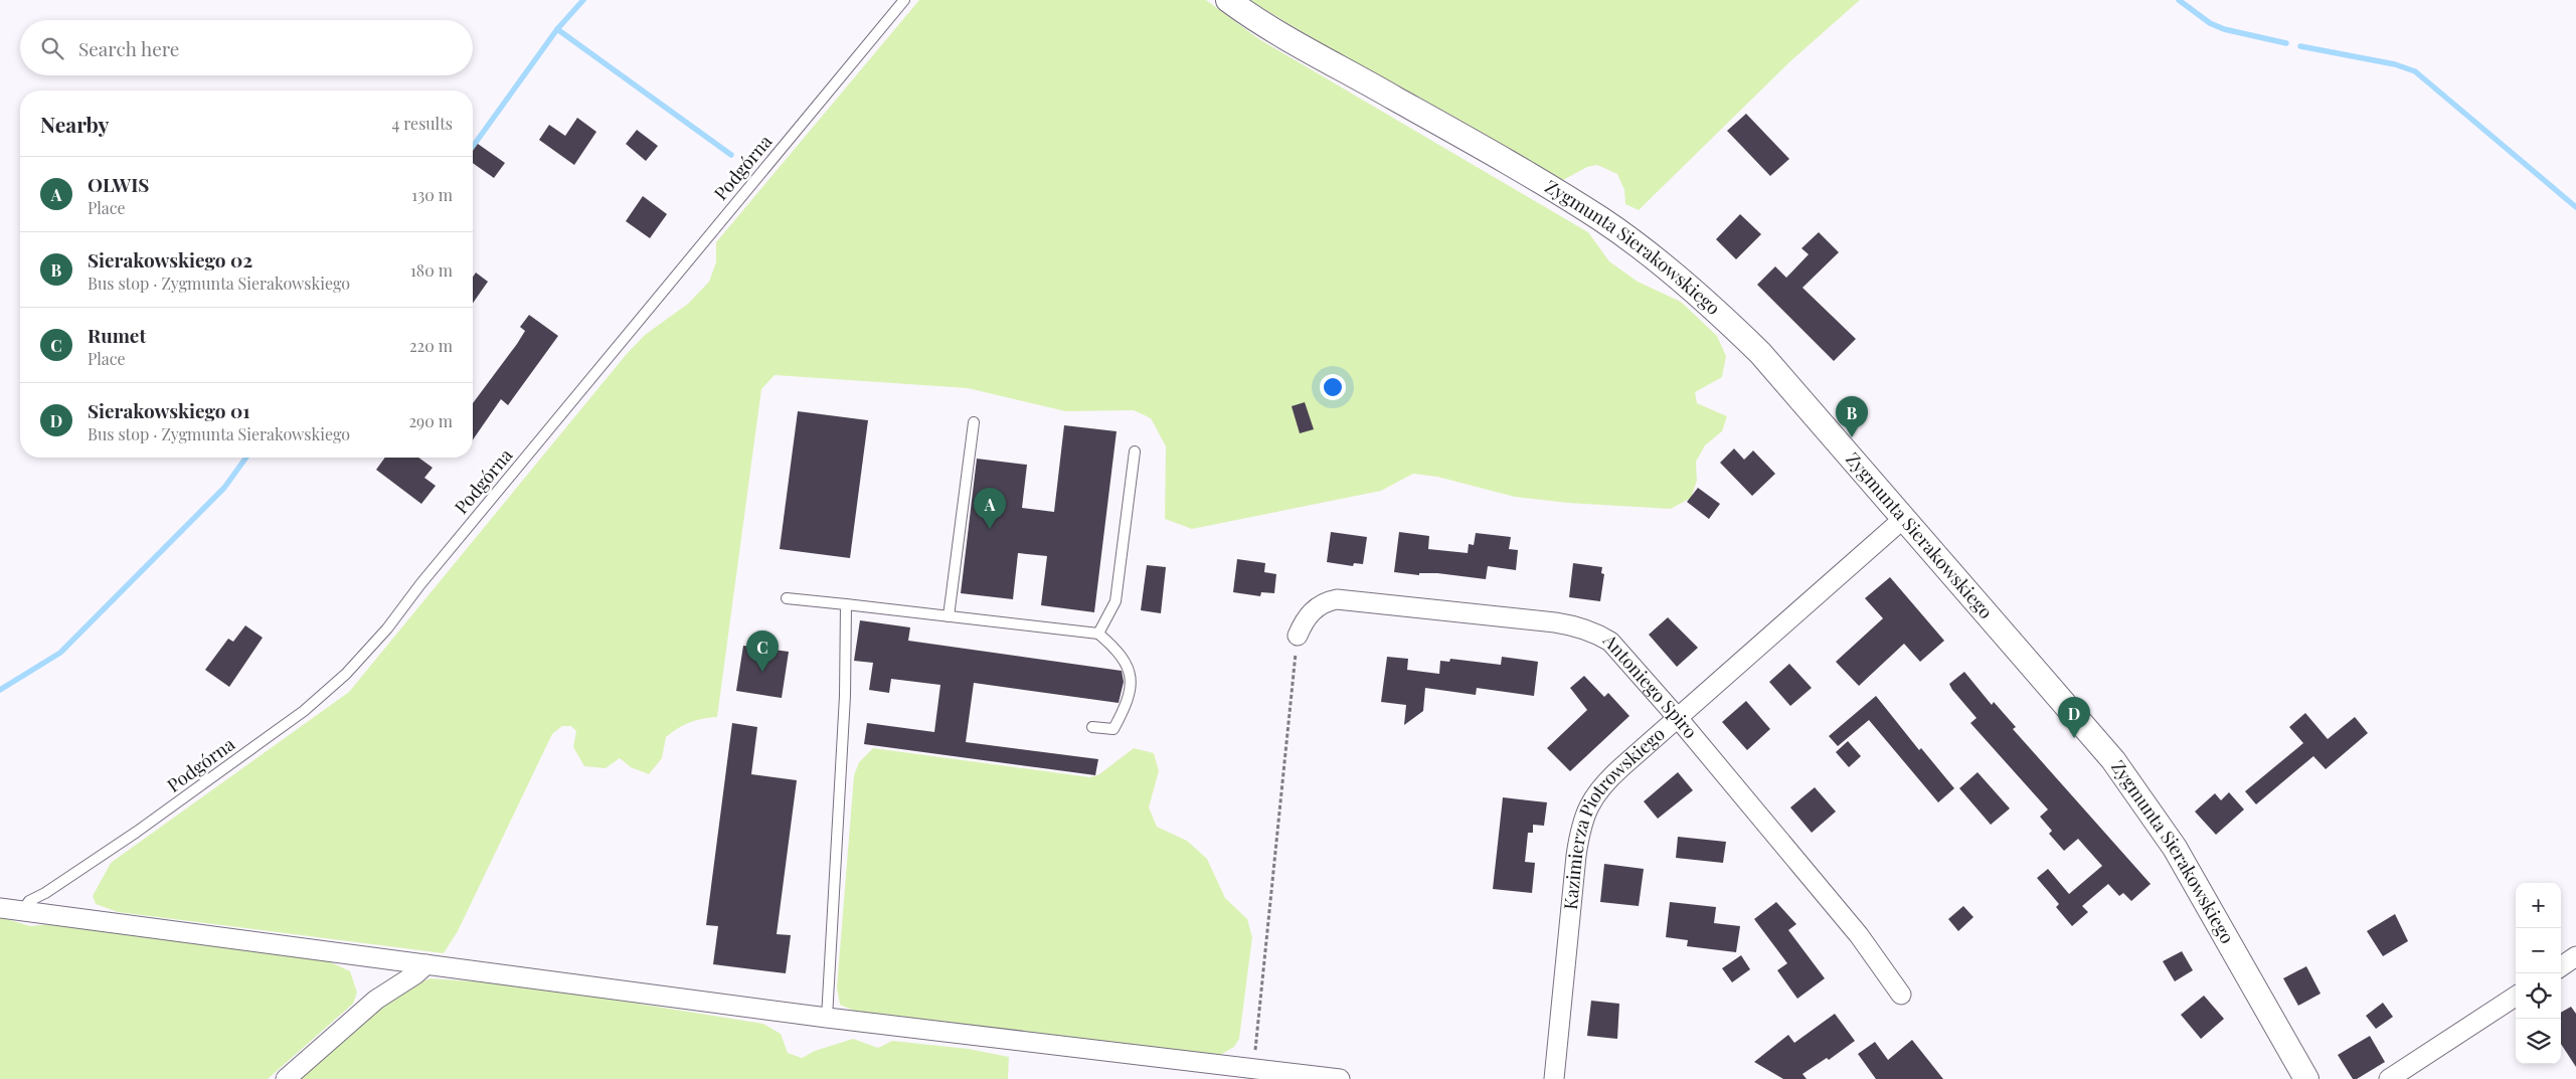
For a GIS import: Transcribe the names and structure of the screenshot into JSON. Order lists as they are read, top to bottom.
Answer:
{
  "streets": {
    "street": ["Zygmunta Sierakowskiego", "Antoniego Spiro", "Kazimierza Piotrowskiego"],
    "lane": ["Podgórna"]
  },
  "crossings": [
    ["Zygmunta Sierakowskiego", "Kazimierza Piotrowskiego"],
    ["Antoniego Spiro", "Kazimierza Piotrowskiego"]
  ],
  "page": {
    "search": "Search here",
    "heading": ["Nearby", "4 results"],
    "list": [
      {
        "mark": "A",
        "name": "OLWIS",
        "note": "Place",
        "value": "130 m"
      },
      {
        "mark": "B",
        "name": "Sierakowskiego 02",
        "note": "Bus stop · Zygmunta Sierakowskiego",
        "value": "180 m"
      },
      {
        "mark": "C",
        "name": "Rumet",
        "note": "Place",
        "value": "220 m"
      },
      {
        "mark": "D",
        "name": "Sierakowskiego 01",
        "note": "Bus stop · Zygmunta Sierakowskiego",
        "value": "290 m"
      }
    ],
    "pins": [
      "B",
      "A",
      "C",
      "D"
    ],
    "map_buttons": ["+", "−"]
  }
}
